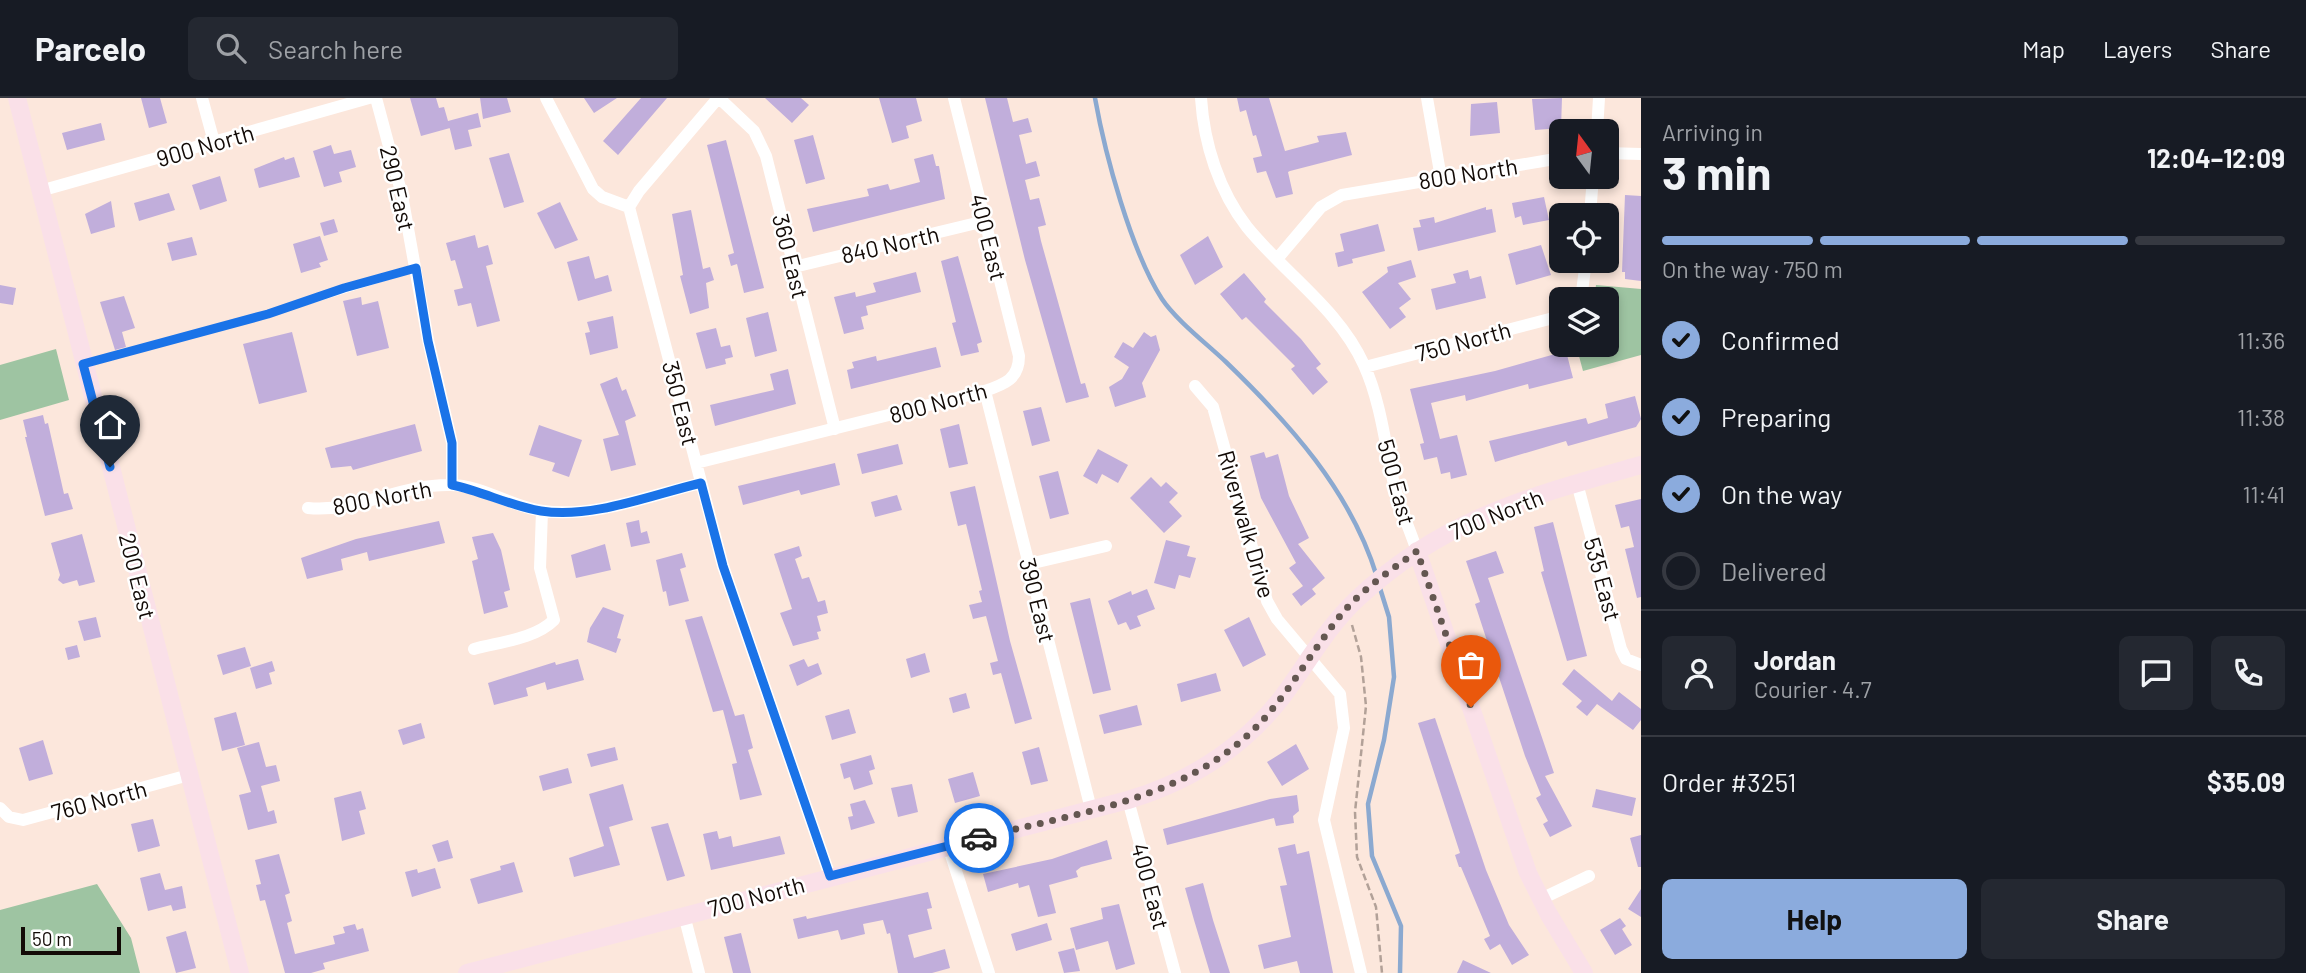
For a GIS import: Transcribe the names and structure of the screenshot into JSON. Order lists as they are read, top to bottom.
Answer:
{
  "streets": {
    "street": [
      "900 North",
      "800 North",
      "290 East",
      "400 East",
      "840 North",
      "360 East",
      "750 North",
      "350 East",
      "500 East",
      "700 North",
      "Riverwalk Drive",
      "200 East",
      "535 East",
      "390 East",
      "760 North"
    ]
  },
  "crossings": [
    ["900 North", "200 East"],
    ["800 North", "290 East"],
    ["800 North", "400 East"],
    ["800 North", "360 East"],
    ["800 North", "350 East"],
    ["800 North", "500 East"],
    ["800 North", "390 East"],
    ["400 East", "840 North"],
    ["400 East", "700 North"],
    ["840 North", "360 East"],
    ["750 North", "500 East"],
    ["350 East", "700 North"],
    ["500 East", "700 North"],
    ["700 North", "Riverwalk Drive"],
    ["700 North", "535 East"],
    ["700 North", "390 East"],
    ["200 East", "760 North"]
  ],
  "scale_bar": "50 m",
  "north": "top",
  "page": {
    "header": "Parcelo",
    "search": "Search here",
    "nav": ["Map", "Layers", "Share"],
    "heading": ["3 min", "Arriving in", "12:04–12:09"],
    "panel": [
      "Jordan",
      "Courier · 4.7",
      "Order #3251",
      "$35.09"
    ],
    "bar": "On the way · 750 m",
    "list": [
      ["Confirmed", "11:36"],
      ["Preparing", "11:38"],
      ["On the way", "11:41"],
      "Delivered"
    ],
    "buttons": ["Help", "Share"],
    "scale": "50 m"
  }
}
